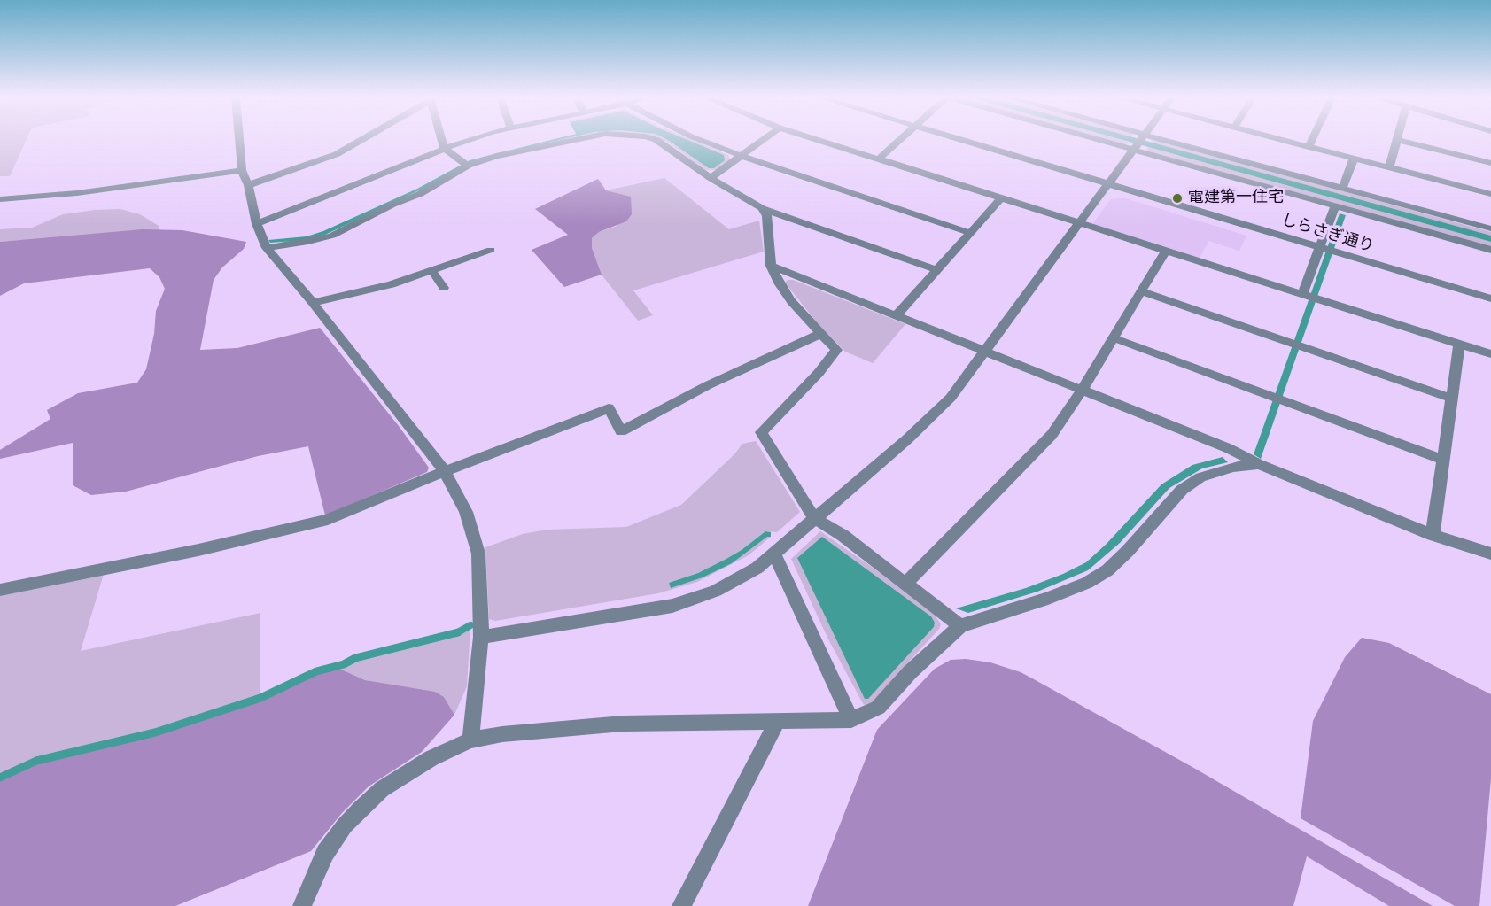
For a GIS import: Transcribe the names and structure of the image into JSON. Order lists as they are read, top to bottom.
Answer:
{
  "streets": {
    "street": ["しらさぎ通り"]
  },
  "places": ["電建第一住宅"]
}
